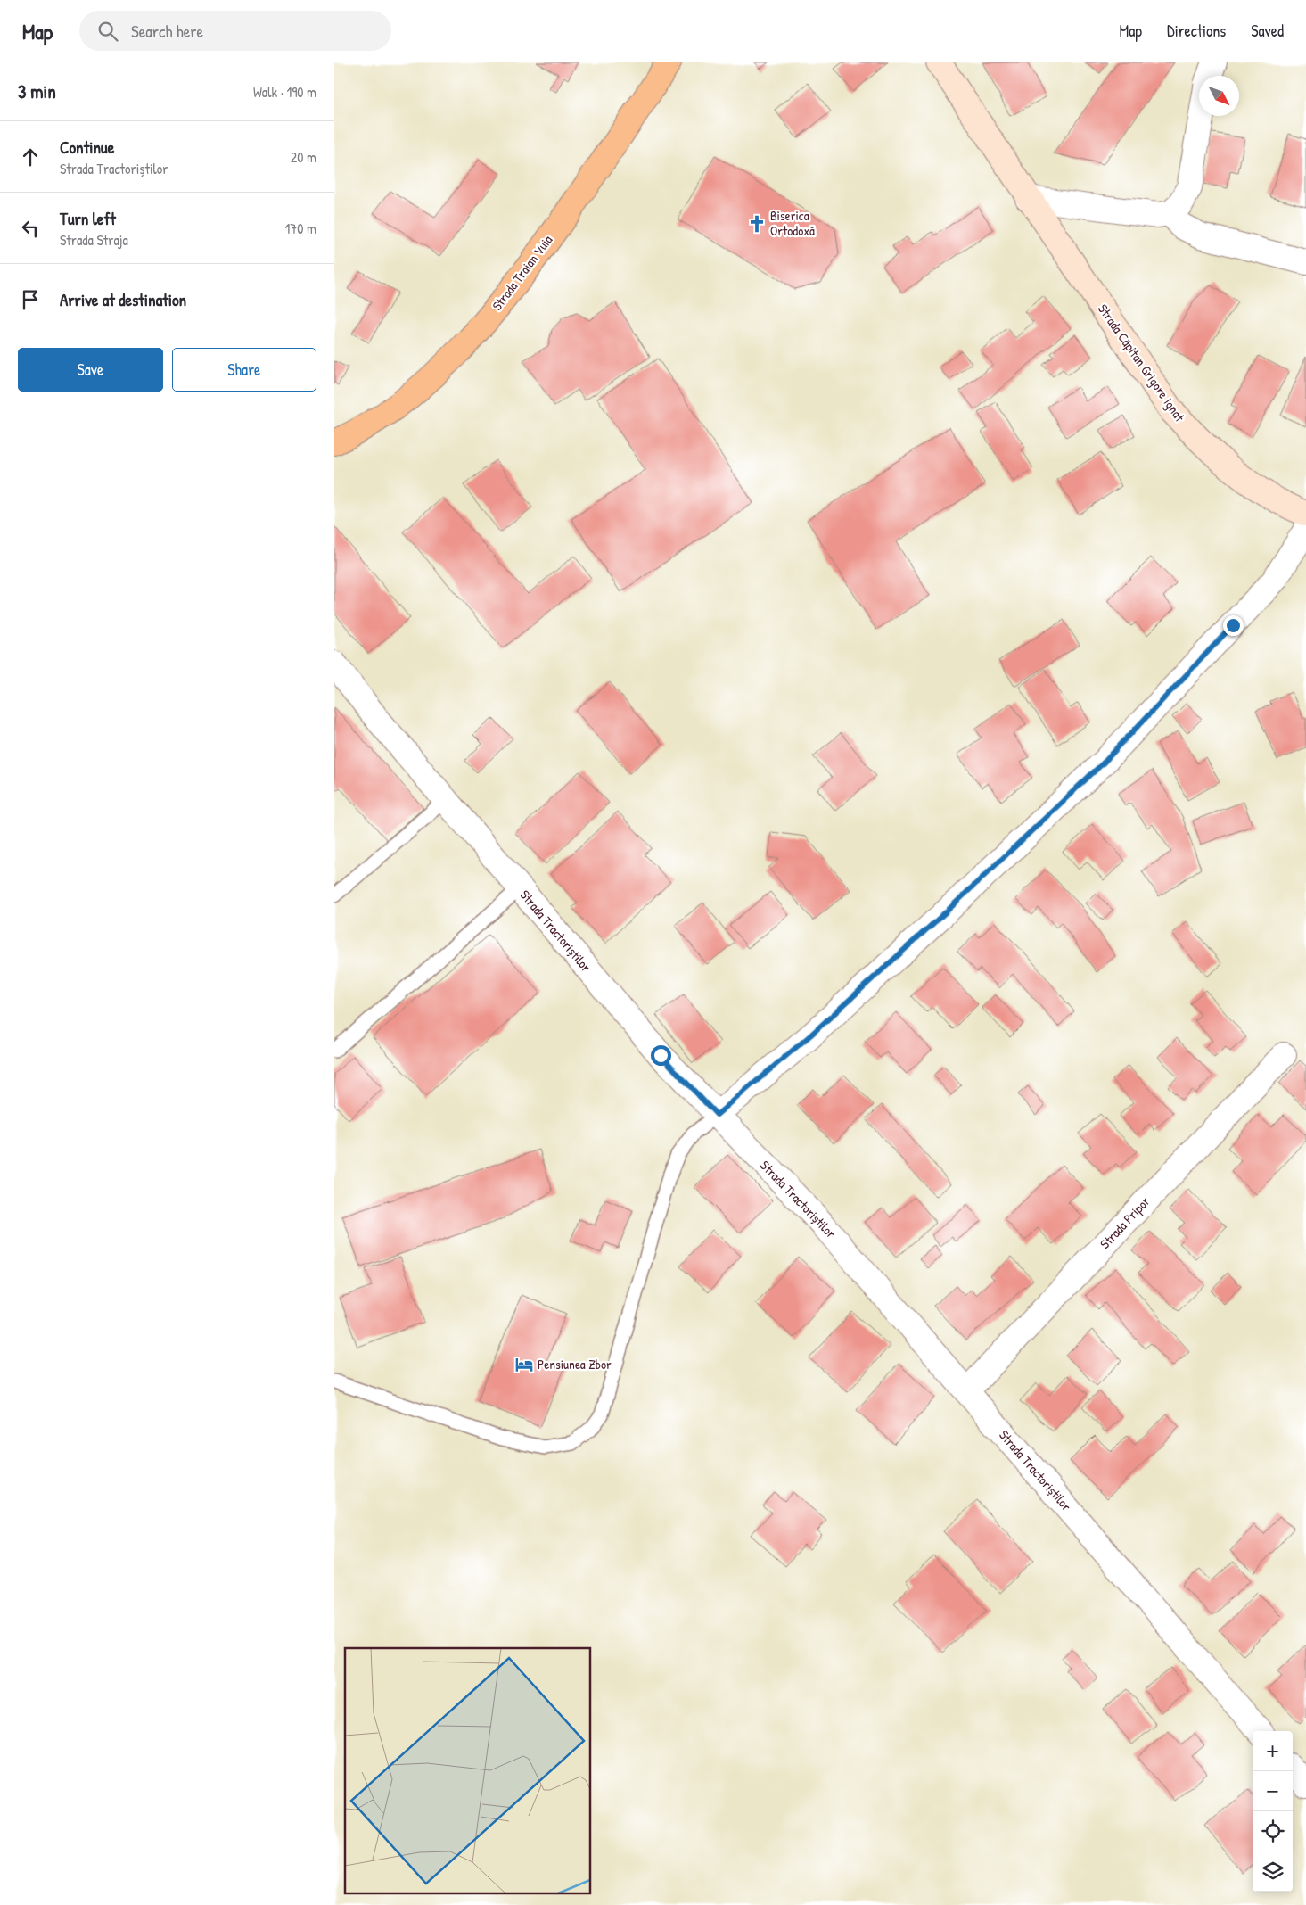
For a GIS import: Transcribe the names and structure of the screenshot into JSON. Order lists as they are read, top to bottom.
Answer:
{
  "streets": {
    "main road": ["Strada Traian Vuia", "Strada Căpitan Grigore Ignat"],
    "street": ["Strada Tractoriștilor", "Strada Pripor"]
  },
  "crossings": [
    ["Strada Tractoriștilor", "Strada Pripor"]
  ],
  "places": {
    "church": ["Biserica Ortodoxă"],
    "hotel": ["Pensiunea Zbor"]
  },
  "north": "bottom right",
  "page": {
    "header": "Map",
    "search": "Search here",
    "nav": ["Map", "Directions", "Saved"],
    "heading": ["3 min", "Walk · 190 m"],
    "list": [
      ["Continue", "Strada Tractoriștilor", "20 m"],
      ["Turn left", "Strada Straja", "170 m"],
      "Arrive at destination"
    ],
    "buttons": ["Save", "Share"],
    "map_buttons": ["+", "−"]
  }
}
